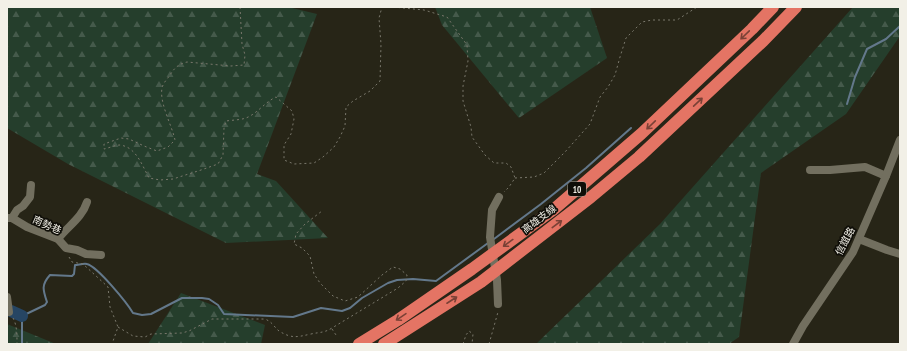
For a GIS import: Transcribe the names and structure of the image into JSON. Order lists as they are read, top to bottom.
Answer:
{
  "streets": {
    "highway": ["10", "高雄支線"],
    "street": ["南勢巷", "信誼路"]
  }
}
